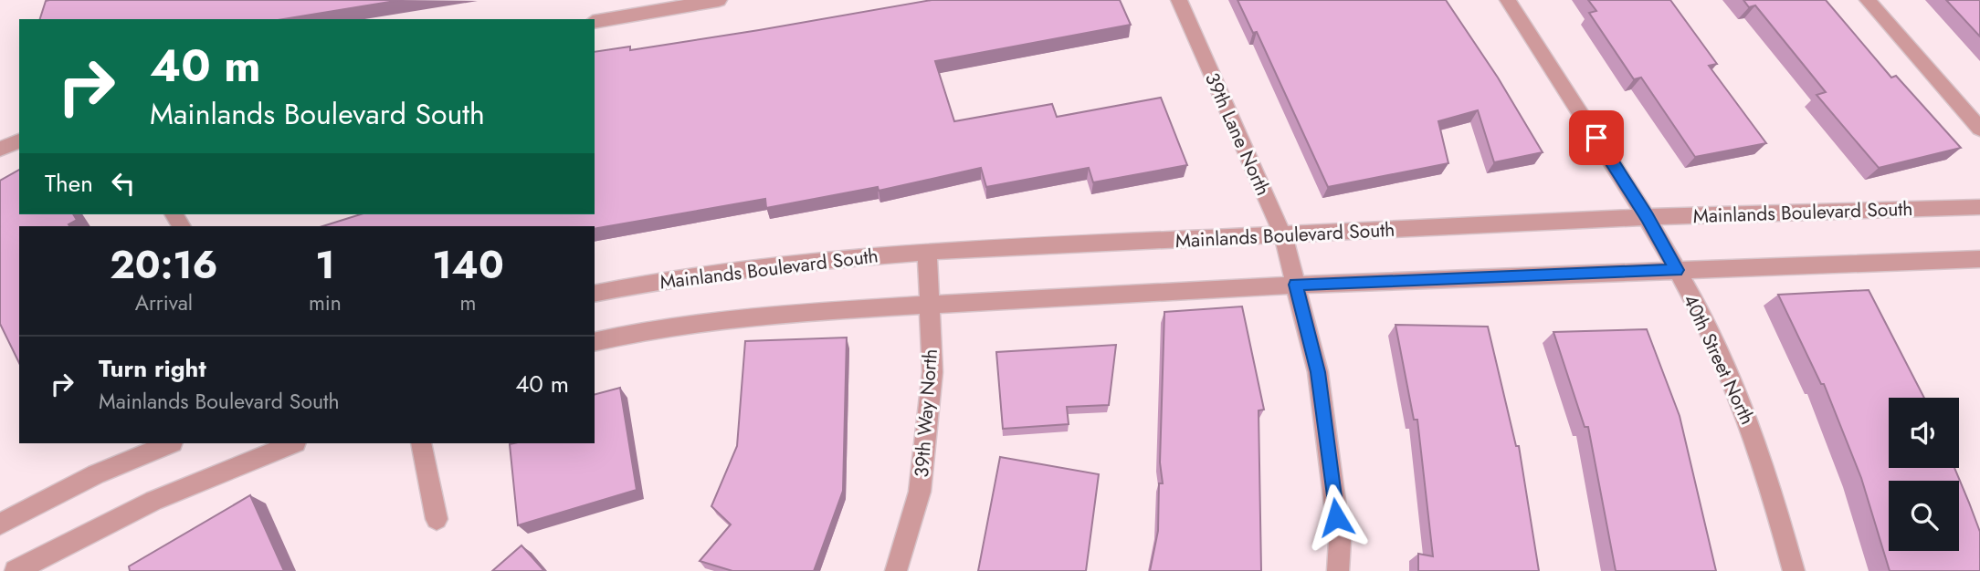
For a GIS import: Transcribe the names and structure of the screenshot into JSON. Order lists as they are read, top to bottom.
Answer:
{
  "streets": {
    "street": [
      "39th Lane North",
      "Mainlands Boulevard South",
      "40th Street North",
      "39th Way North"
    ]
  },
  "crossings": [
    ["39th Lane North", "Mainlands Boulevard South"],
    ["Mainlands Boulevard South", "40th Street North"],
    ["Mainlands Boulevard South", "39th Way North"]
  ],
  "page": {
    "turn": ["40 m", "Mainlands Boulevard South"],
    "then": "Then",
    "eta": [
      "20:16",
      "Arrival",
      "1",
      "min",
      "140",
      "m"
    ],
    "list": [
      {
        "name": "Turn right",
        "note": "Mainlands Boulevard South",
        "value": "40 m"
      }
    ]
  }
}
